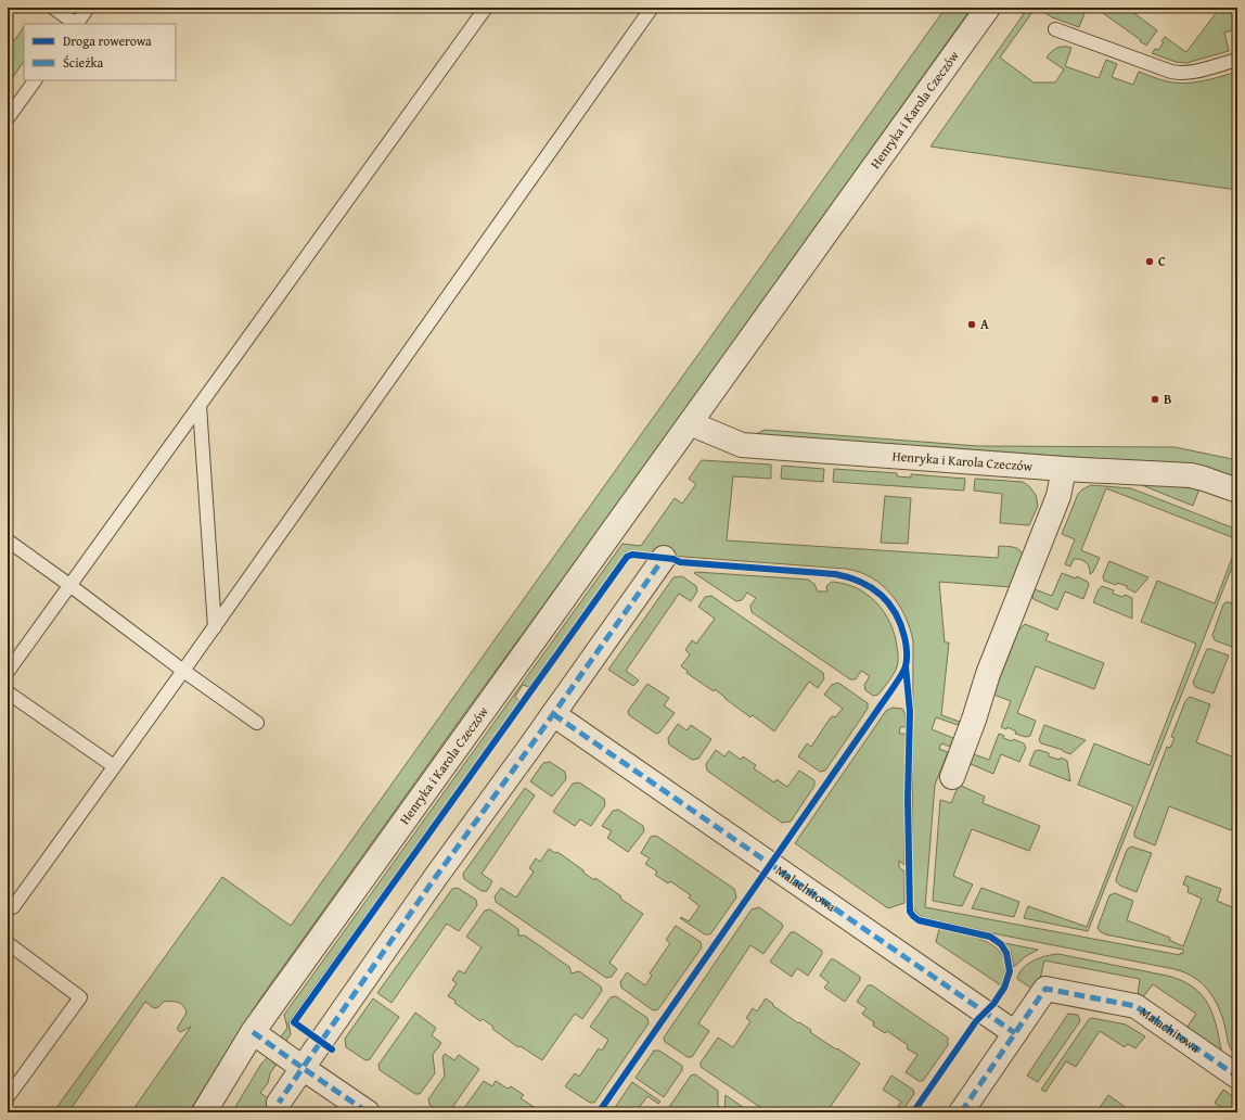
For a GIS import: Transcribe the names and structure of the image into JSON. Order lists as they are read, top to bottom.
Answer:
{
  "streets": {
    "street": ["Henryka i Karola Czeczów", "Malachitowa"]
  },
  "places": ["C", "A", "B"],
  "legend": ["Droga rowerowa", "Ścieżka"]
}
